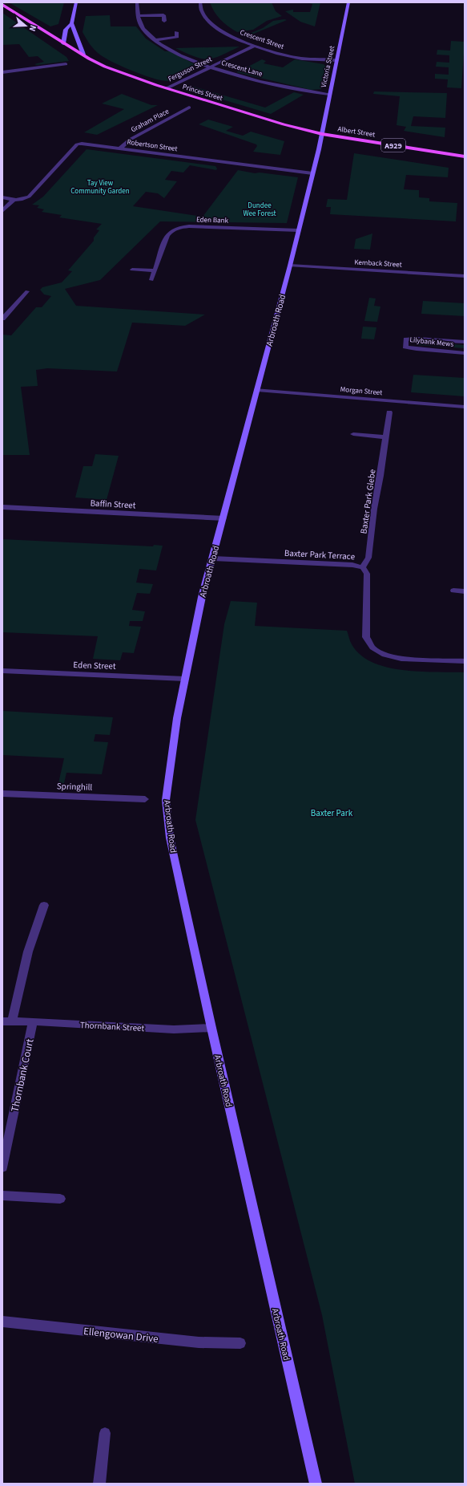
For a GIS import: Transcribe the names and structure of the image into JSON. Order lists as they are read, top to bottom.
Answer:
{
  "streets": {
    "main road": [
      "Victoria Street",
      "Princes Street",
      "Albert Street",
      "A929",
      "Arbroath Road"
    ],
    "street": [
      "Crescent Street",
      "Crescent Lane",
      "Ferguson Street",
      "Graham Place",
      "Robertson Street",
      "Eden Bank",
      "Kemback Street",
      "Lilybank Mews",
      "Morgan Street",
      "Baxter Park Glebe",
      "Baffin Street",
      "Baxter Park Terrace",
      "Eden Street",
      "Springhill",
      "Thornbank Street",
      "Thornbank Court",
      "Ellengowan Drive"
    ]
  },
  "crossings": [
    ["Crescent Street", "Victoria Street"],
    ["Crescent Street", "Ferguson Street"],
    ["Victoria Street", "Crescent Lane"],
    ["Victoria Street", "Princes Street"],
    ["Victoria Street", "Albert Street"],
    ["Victoria Street", "Arbroath Road"],
    ["Crescent Lane", "Ferguson Street"],
    ["Ferguson Street", "Princes Street"],
    ["Princes Street", "Albert Street"],
    ["Princes Street", "Arbroath Road"],
    ["Graham Place", "Robertson Street"],
    ["Albert Street", "Arbroath Road"],
    ["Robertson Street", "Arbroath Road"],
    ["Eden Bank", "Arbroath Road"],
    ["Kemback Street", "Arbroath Road"],
    ["Arbroath Road", "Morgan Street"],
    ["Arbroath Road", "Baffin Street"],
    ["Arbroath Road", "Baxter Park Terrace"],
    ["Arbroath Road", "Eden Street"],
    ["Arbroath Road", "Thornbank Street"],
    ["Baxter Park Glebe", "Baxter Park Terrace"],
    ["Thornbank Street", "Thornbank Court"]
  ],
  "parks": ["Tay View Community Garden", "Dundee Wee Forest", "Baxter Park"],
  "north": "right"
}
